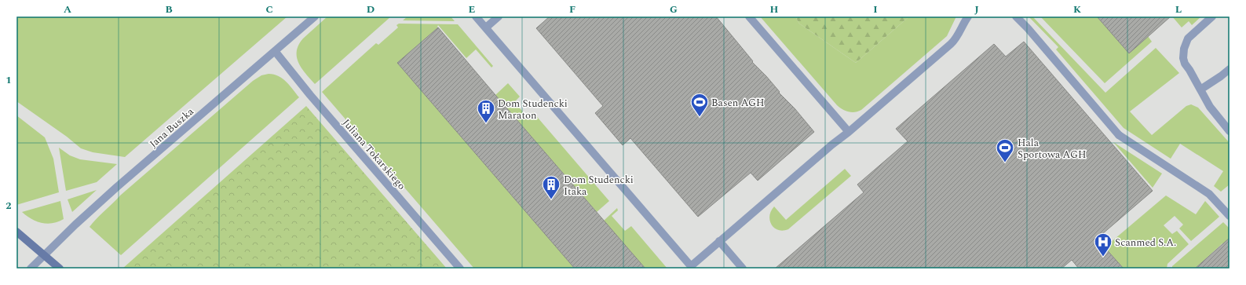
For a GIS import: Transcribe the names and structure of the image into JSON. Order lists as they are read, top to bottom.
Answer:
{
  "streets": {
    "street": ["Jana Buszka", "Juliana Tokarskiego"]
  },
  "crossings": [
    ["Jana Buszka", "Juliana Tokarskiego"]
  ],
  "places": {
    "sports": ["Basen AGH", "Hala Sportowa AGH"],
    "building": ["Dom Studencki Maraton", "Dom Studencki Itaka"],
    "hospital": ["Scanmed S.A."]
  },
  "grid": {
    "columns": [
      "A",
      "B",
      "C",
      "D",
      "E",
      "F",
      "G",
      "H",
      "I",
      "J",
      "K",
      "L"
    ],
    "rows": ["1", "2"]
  }
}
